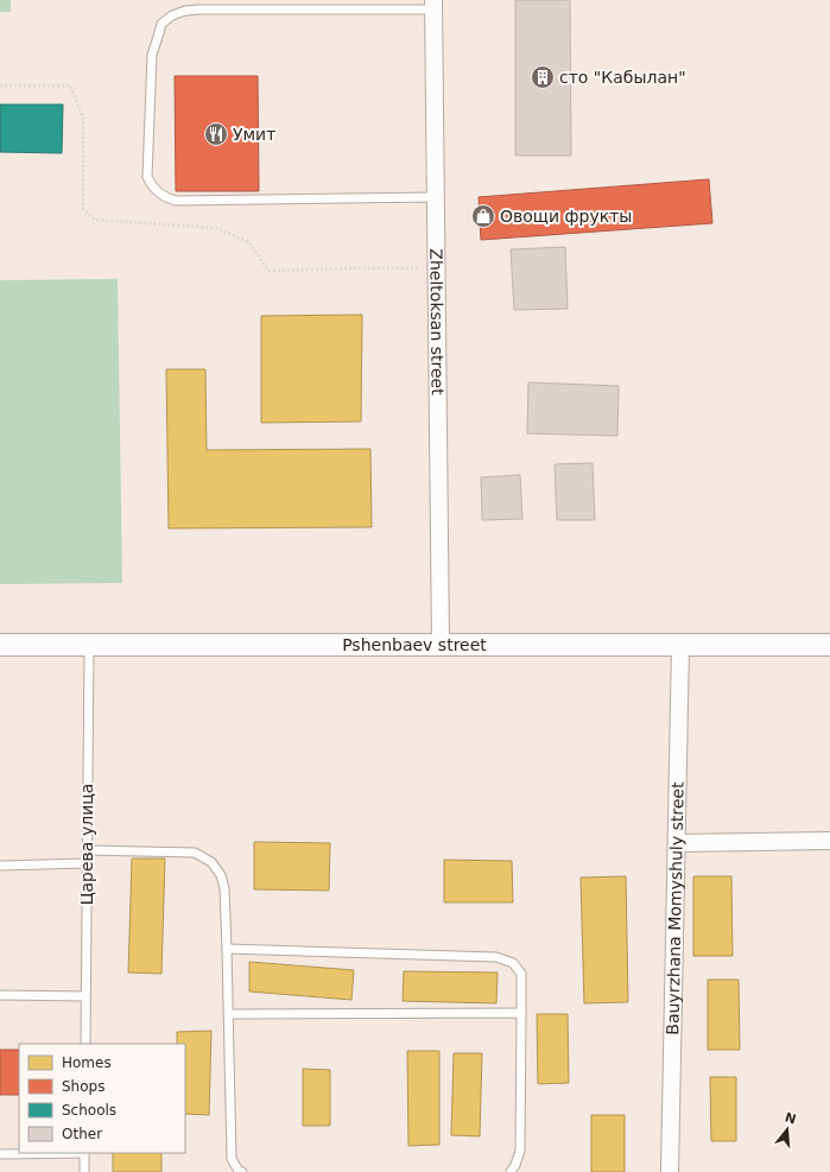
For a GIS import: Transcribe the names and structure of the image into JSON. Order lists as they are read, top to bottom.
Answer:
{
  "streets": {
    "street": ["Zheltoksan street", "Pshenbaev street", "Bauyrzhana Momyshuly street"],
    "lane": ["Царева улица"]
  },
  "crossings": [
    ["Zheltoksan street", "Pshenbaev street"],
    ["Pshenbaev street", "Царева улица"],
    ["Pshenbaev street", "Bauyrzhana Momyshuly street"]
  ],
  "places": {
    "building": ["сто \"Кабылан\""],
    "restaurant": ["Умит"],
    "shop": ["Овощи фрукты"]
  },
  "legend": [
    "Homes",
    "Shops",
    "Schools",
    "Other"
  ],
  "north": "top"
}
